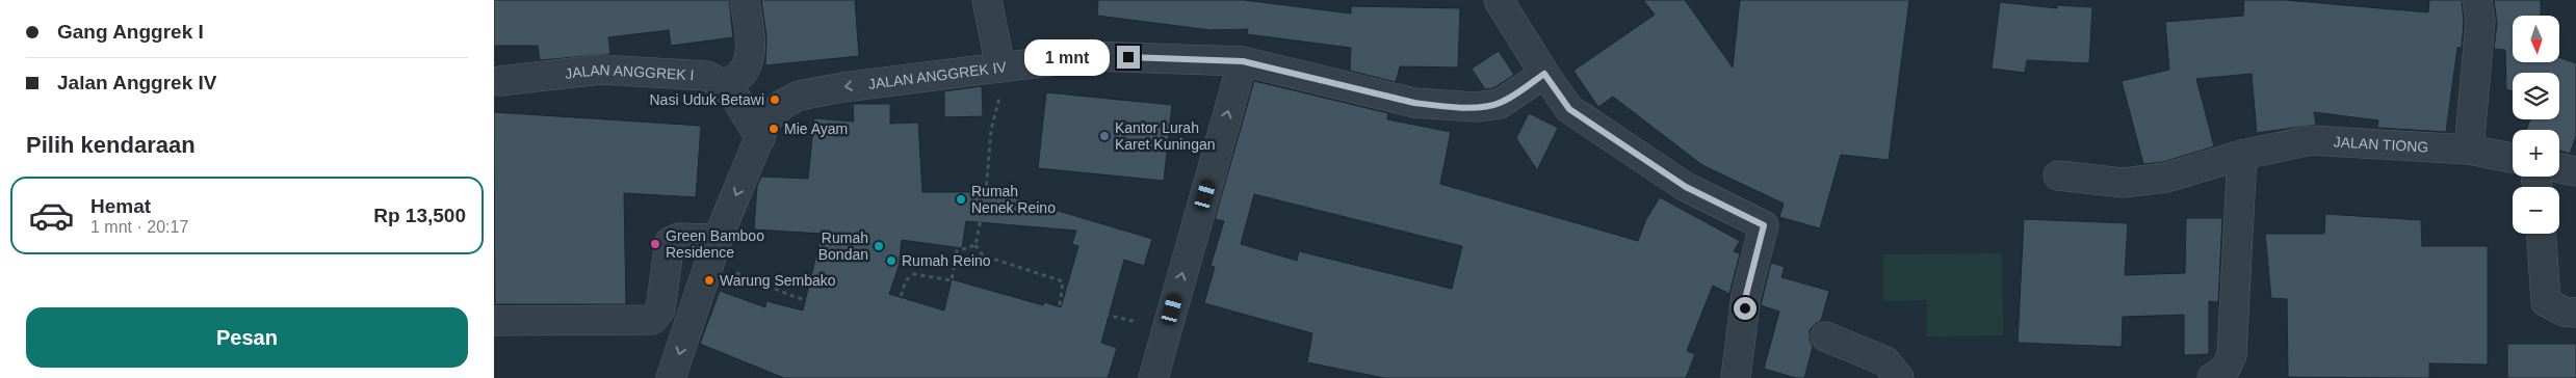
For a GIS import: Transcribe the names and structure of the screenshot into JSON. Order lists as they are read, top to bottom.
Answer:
{
  "streets": {
    "street": ["JALAN ANGGREK I", "JALAN ANGGREK IV", "JALAN TIONG"]
  },
  "crossings": [
    ["JALAN ANGGREK I", "JALAN ANGGREK IV"]
  ],
  "one_way": ["JALAN ANGGREK IV"],
  "places": [
    "Nasi Uduk Betawi",
    "Mie Ayam",
    "Kantor Lurah Karet Kuningan",
    "Rumah Nenek Reino",
    "Green Bamboo Residence",
    "Rumah Bondan",
    "Rumah Reino",
    "Warung Sembako"
  ],
  "north": "bottom",
  "page": {
    "banner": ["Gang Anggrek I", "Jalan Anggrek IV"],
    "map_buttons": ["+", "−"],
    "bubble": "1 mnt",
    "heading": "Pilih kendaraan",
    "list": [
      {
        "name": "Hemat",
        "note": "1 mnt · 20:17",
        "value": "Rp 13,500"
      }
    ],
    "buttons": "Pesan"
  }
}
